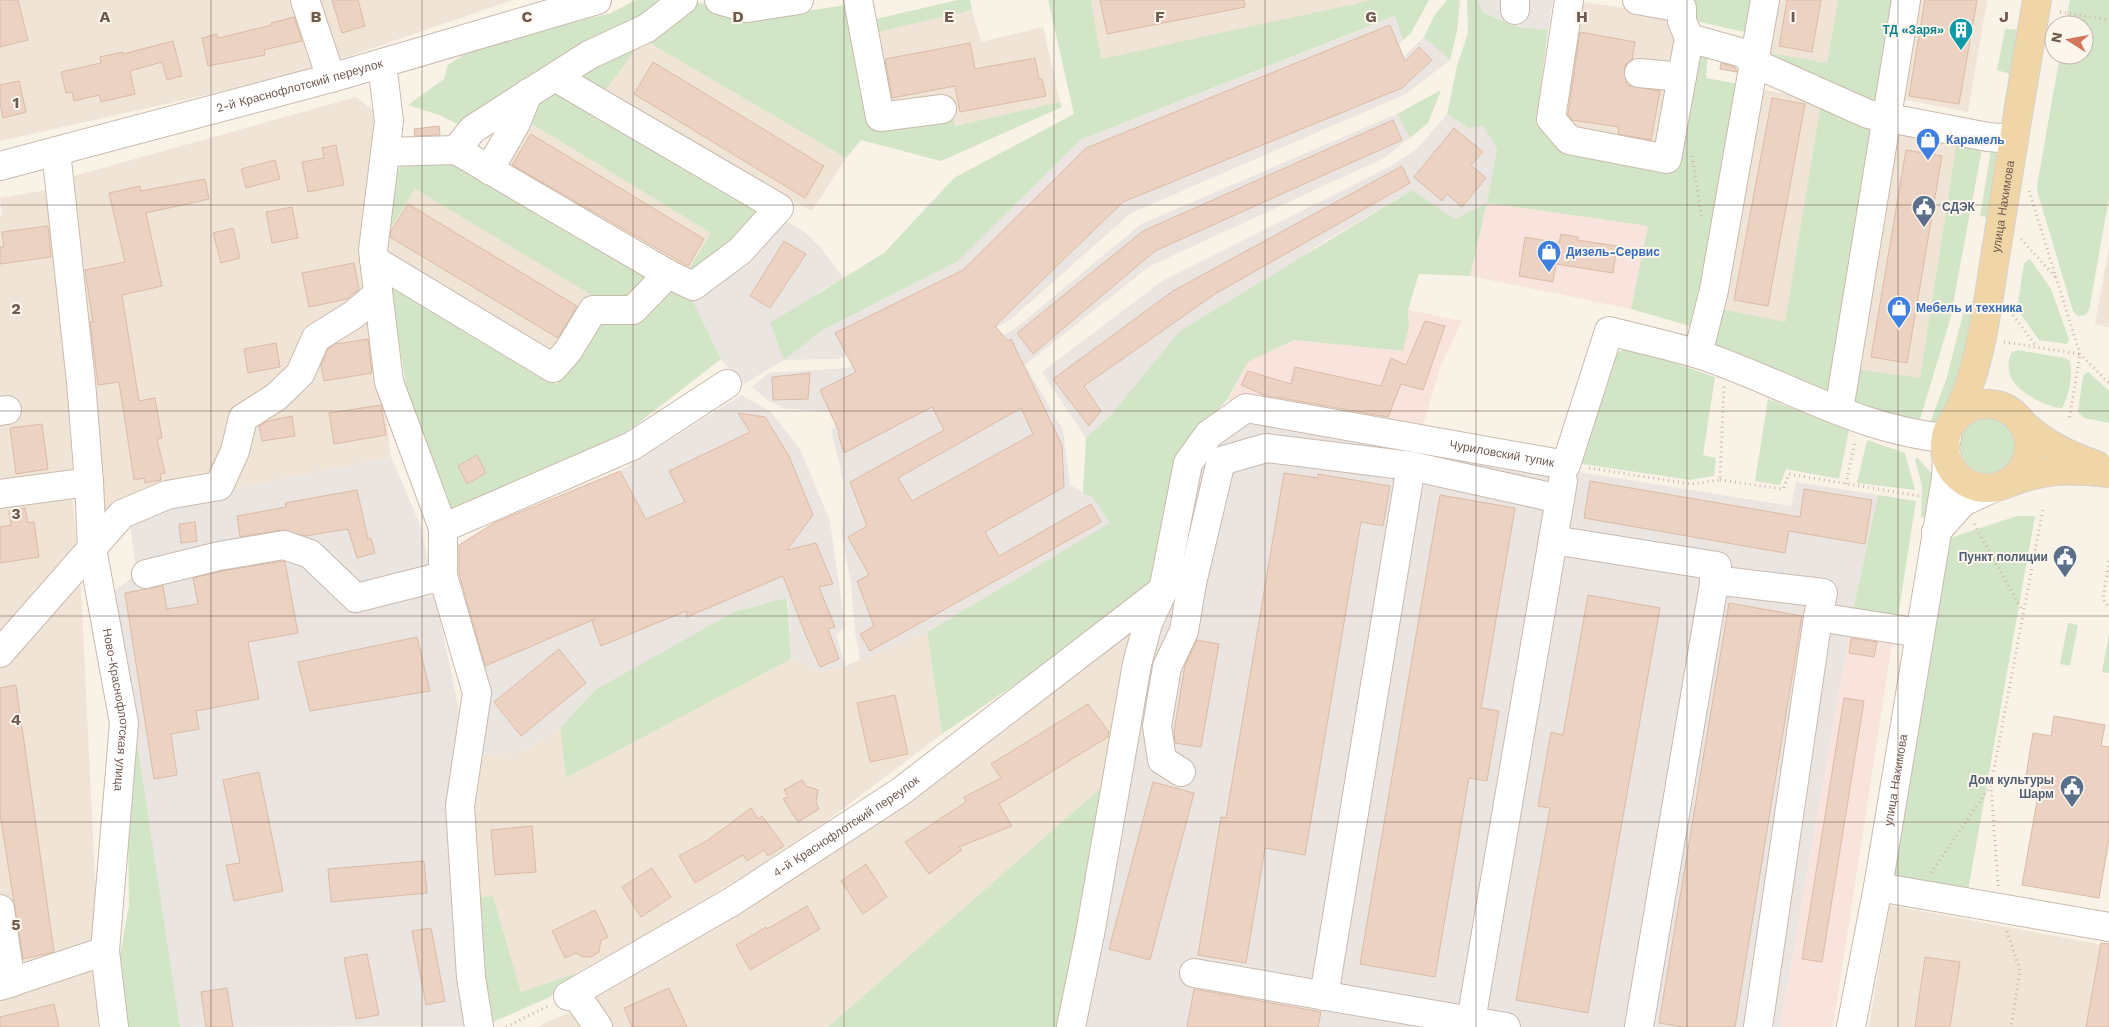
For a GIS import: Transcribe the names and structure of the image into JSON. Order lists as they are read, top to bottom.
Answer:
{
  "streets": {
    "main road": ["улица Нахимова"],
    "street": [
      "2-й Краснофлотский переулок",
      "Чуриловский тупик",
      "Ново-Краснофлотская улица",
      "4-й Краснофлотский переулок"
    ]
  },
  "crossings": [
    ["2-й Краснофлотский переулок", "Ново-Краснофлотская улица"],
    ["улица Нахимова", "Чуриловский тупик"],
    ["Чуриловский тупик", "4-й Краснофлотский переулок"]
  ],
  "places": {
    "building": ["ТД «Заря»"],
    "shop": ["Карамель", "Дизель-Сервис", "Мебель и техника"],
    "public building": ["СДЭК", "Пункт полиции", "Дом культуры Шарм"]
  },
  "north": "left",
  "grid": {
    "columns": [
      "A",
      "B",
      "C",
      "D",
      "E",
      "F",
      "G",
      "H",
      "I",
      "J"
    ],
    "rows": [
      "1",
      "2",
      "3",
      "4",
      "5"
    ]
  }
}
